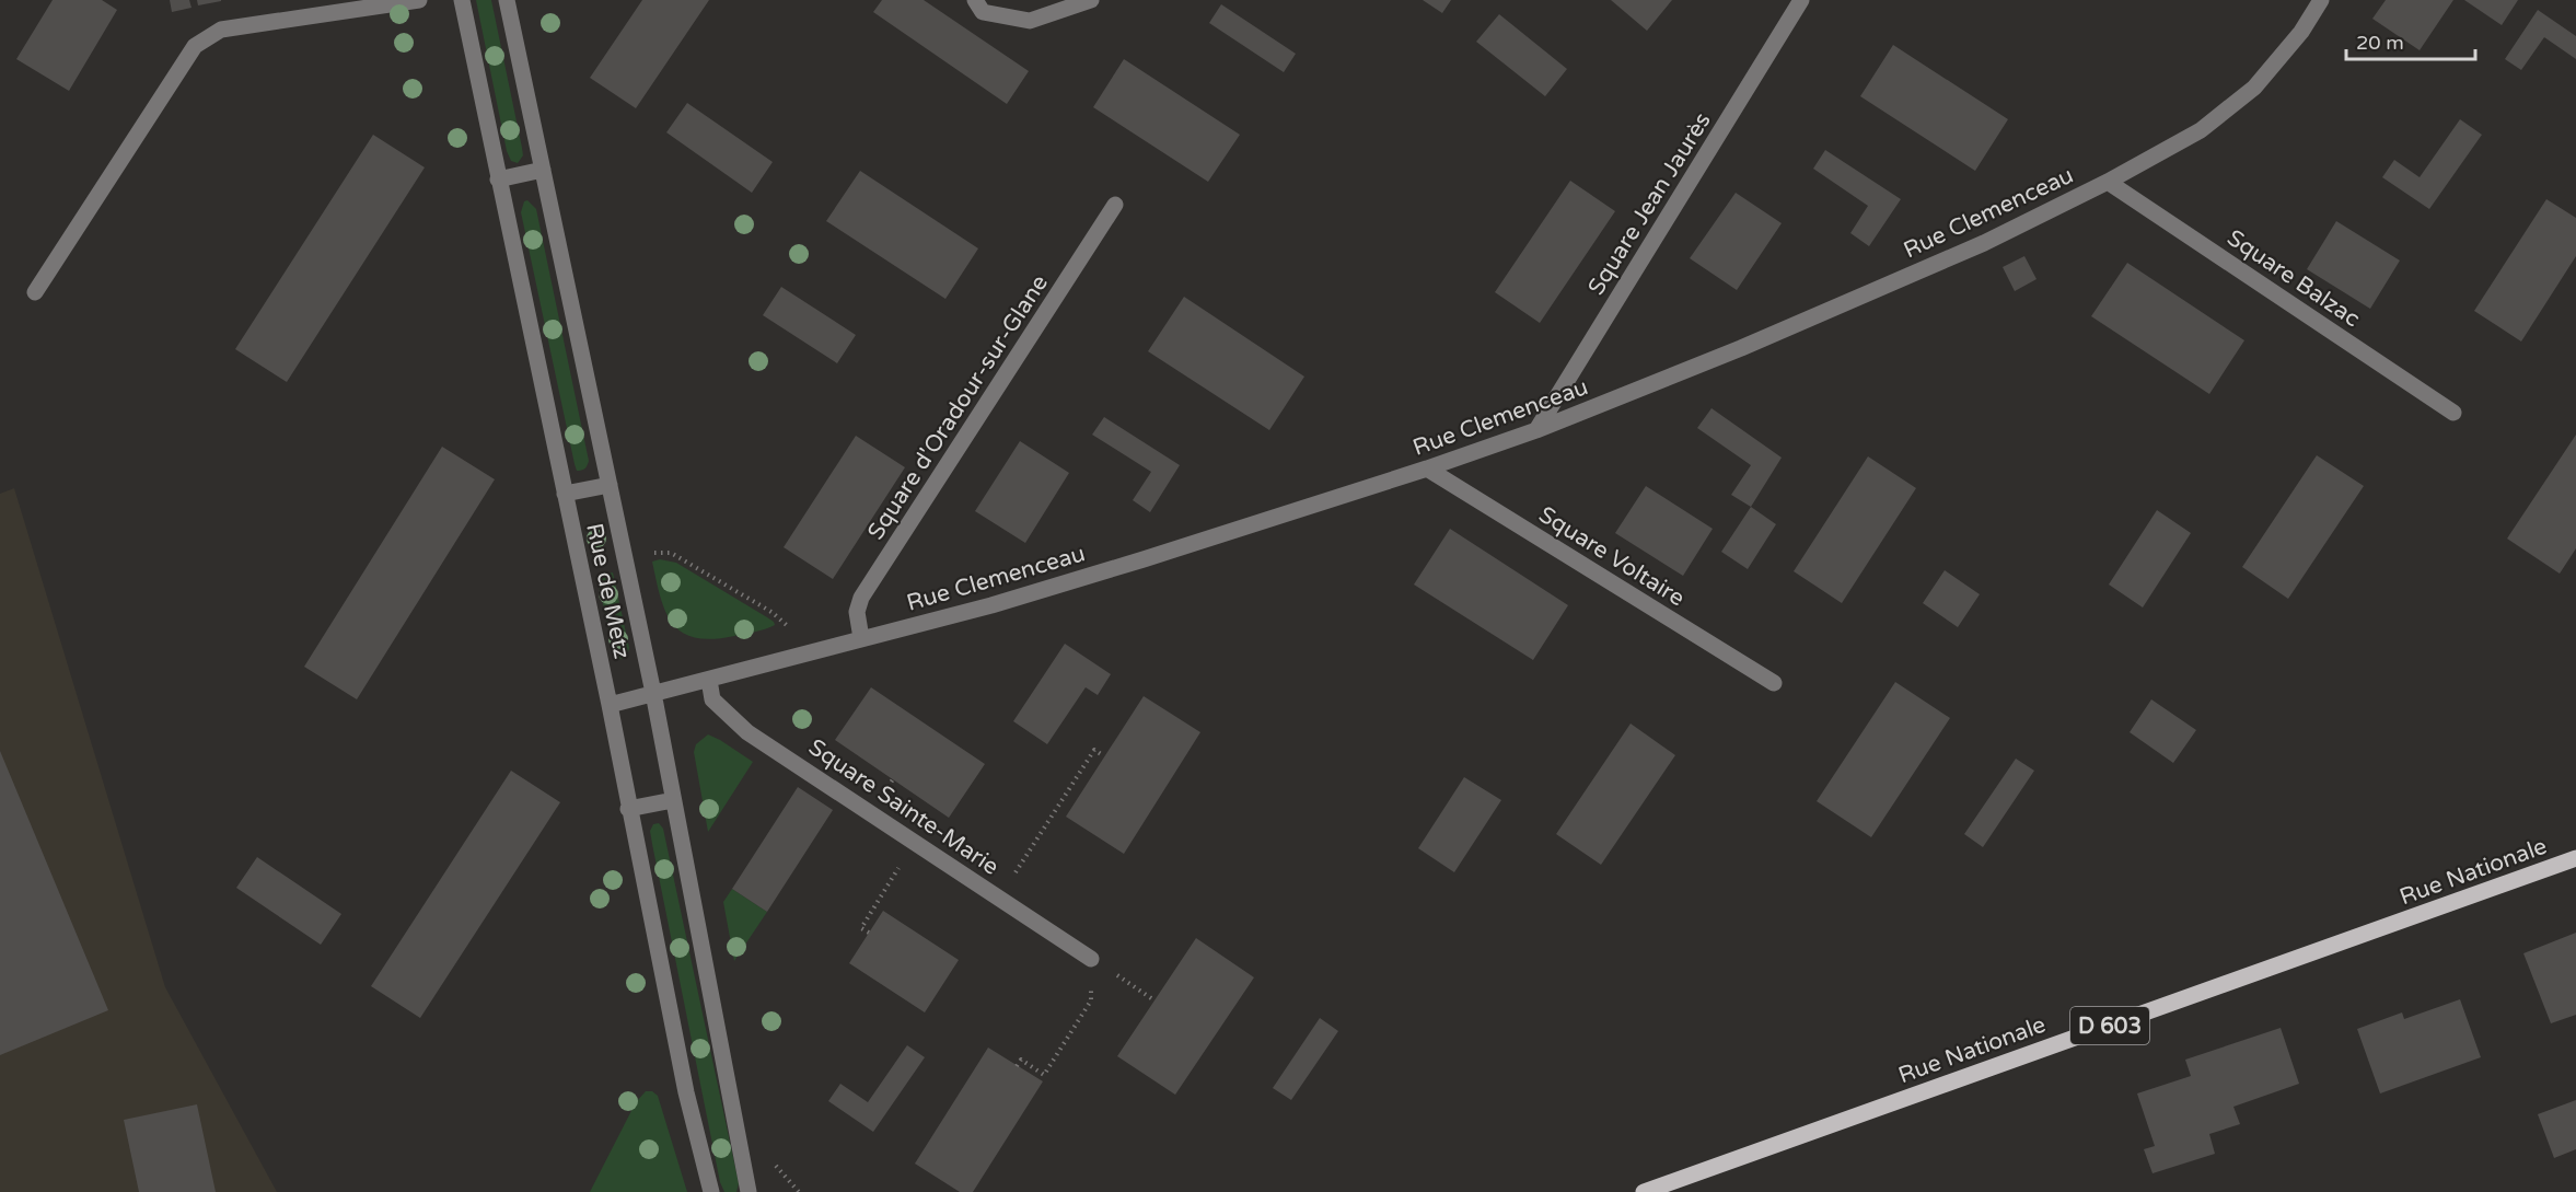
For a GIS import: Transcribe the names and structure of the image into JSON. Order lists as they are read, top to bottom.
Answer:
{
  "streets": {
    "main road": ["Rue Nationale", "D 603"],
    "street": [
      "Square Jean Jaurès",
      "Rue Clemenceau",
      "Square Balzac",
      "Square d'Oradour-sur-Glane",
      "Square Voltaire",
      "Rue de Metz",
      "Square Sainte-Marie"
    ]
  },
  "crossings": [
    ["Square Jean Jaurès", "Rue Clemenceau"],
    ["Rue Clemenceau", "Square Balzac"],
    ["Rue Clemenceau", "Square d'Oradour-sur-Glane"],
    ["Rue Clemenceau", "Square Voltaire"],
    ["Rue Clemenceau", "Rue de Metz"],
    ["Rue Clemenceau", "Square Sainte-Marie"]
  ],
  "scale_bar": "20 m"
}
